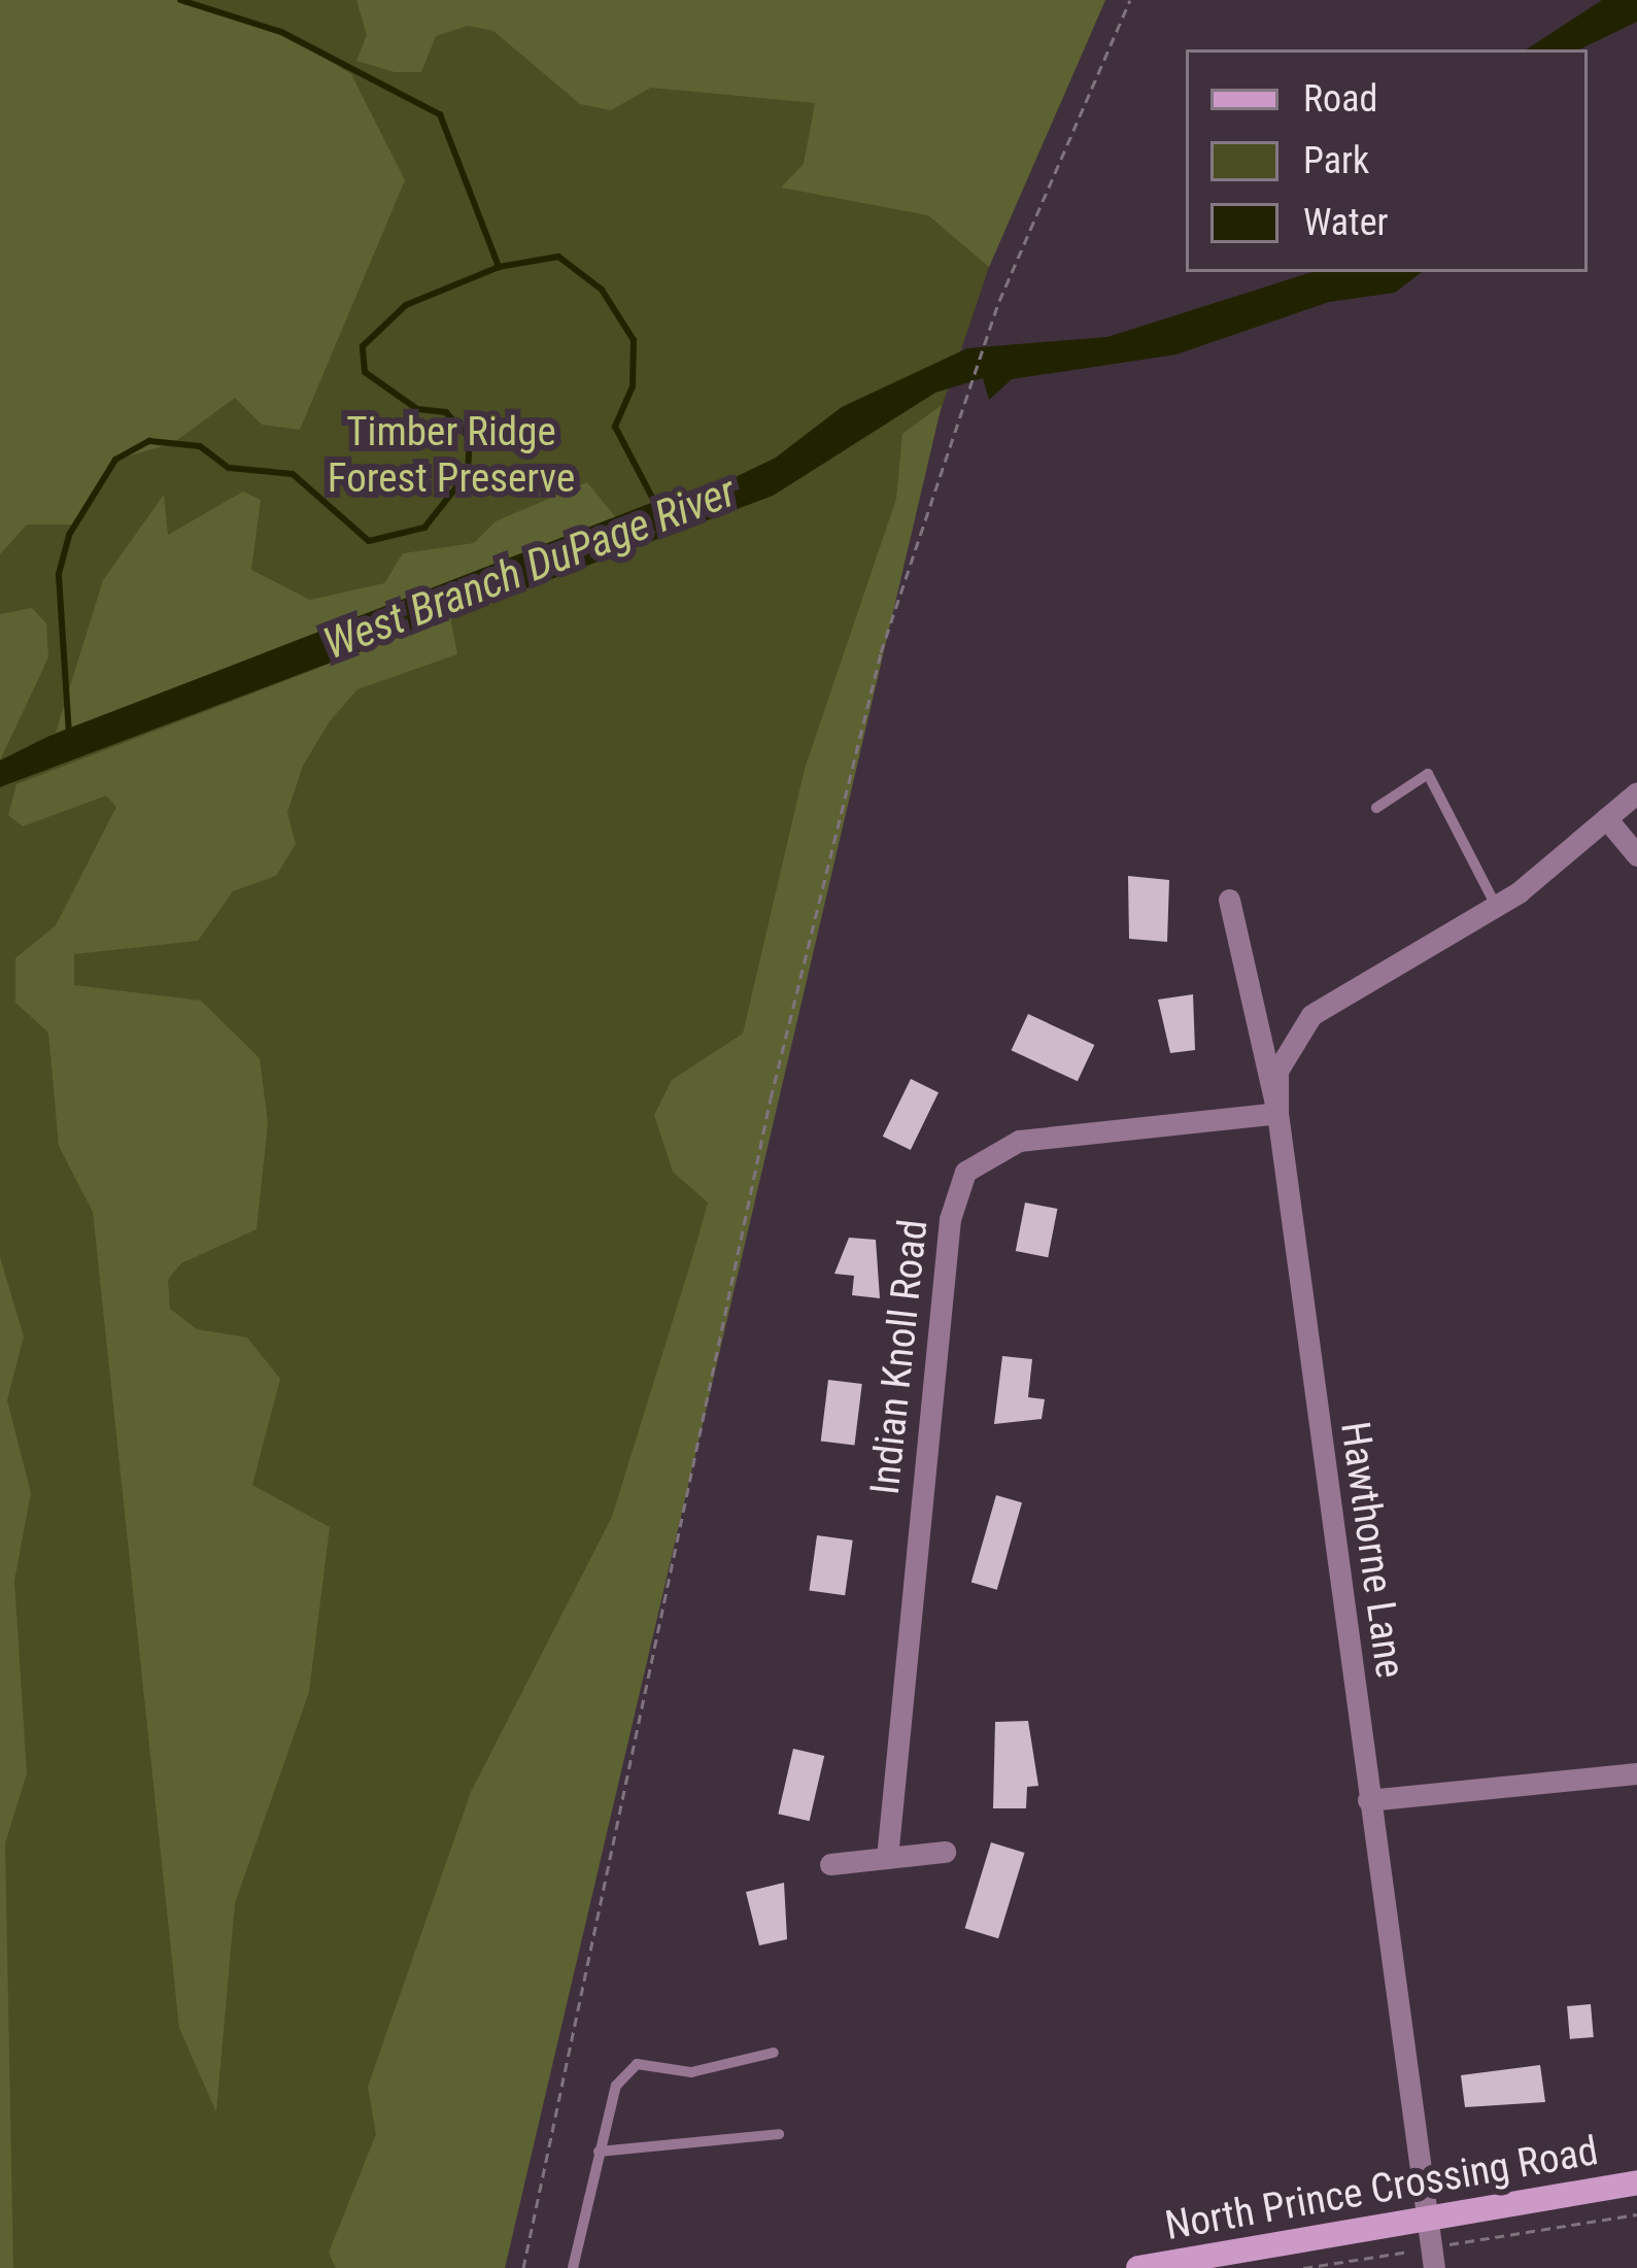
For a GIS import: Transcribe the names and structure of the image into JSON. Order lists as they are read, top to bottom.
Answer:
{
  "streets": {
    "street": ["Indian Knoll Road", "Hawthorne Lane", "North Prince Crossing Road"]
  },
  "crossings": [
    ["Indian Knoll Road", "Hawthorne Lane"],
    ["Hawthorne Lane", "North Prince Crossing Road"]
  ],
  "water": ["West Branch DuPage River"],
  "parks": ["Timber Ridge Forest Preserve"],
  "legend": ["Road", "Park", "Water"]
}
